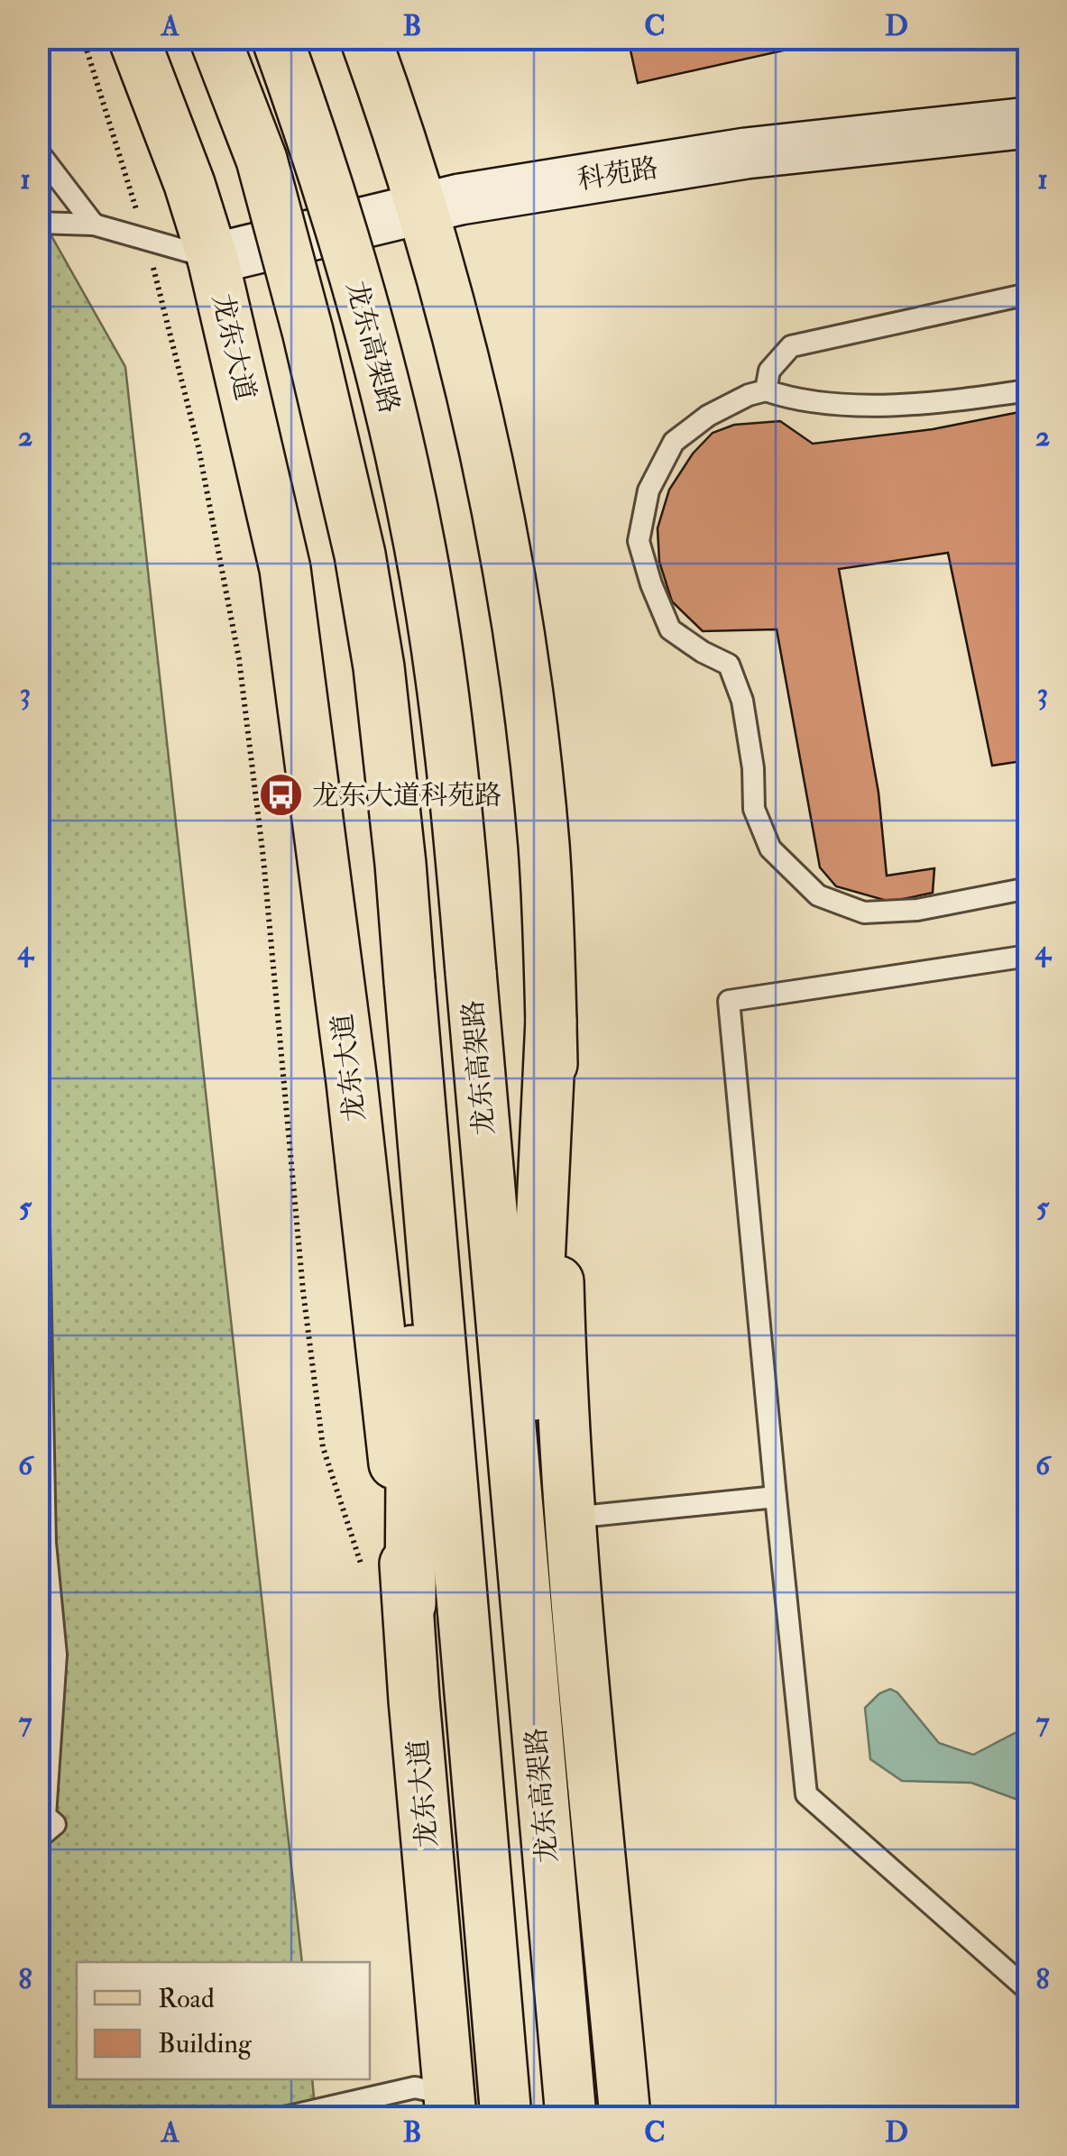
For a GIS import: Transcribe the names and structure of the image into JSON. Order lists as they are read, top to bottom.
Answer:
{
  "streets": {
    "main road": ["龙东大道", "龙东高架路"],
    "street": ["科苑路"]
  },
  "crossings": [
    ["科苑路", "龙东大道"]
  ],
  "places": {
    "bus stop": ["龙东大道科苑路"]
  },
  "legend": ["Road", "Building"],
  "grid": {
    "columns": [
      "A",
      "B",
      "C",
      "D"
    ],
    "rows": [
      "1",
      "2",
      "3",
      "4",
      "5",
      "6",
      "7",
      "8"
    ]
  }
}
